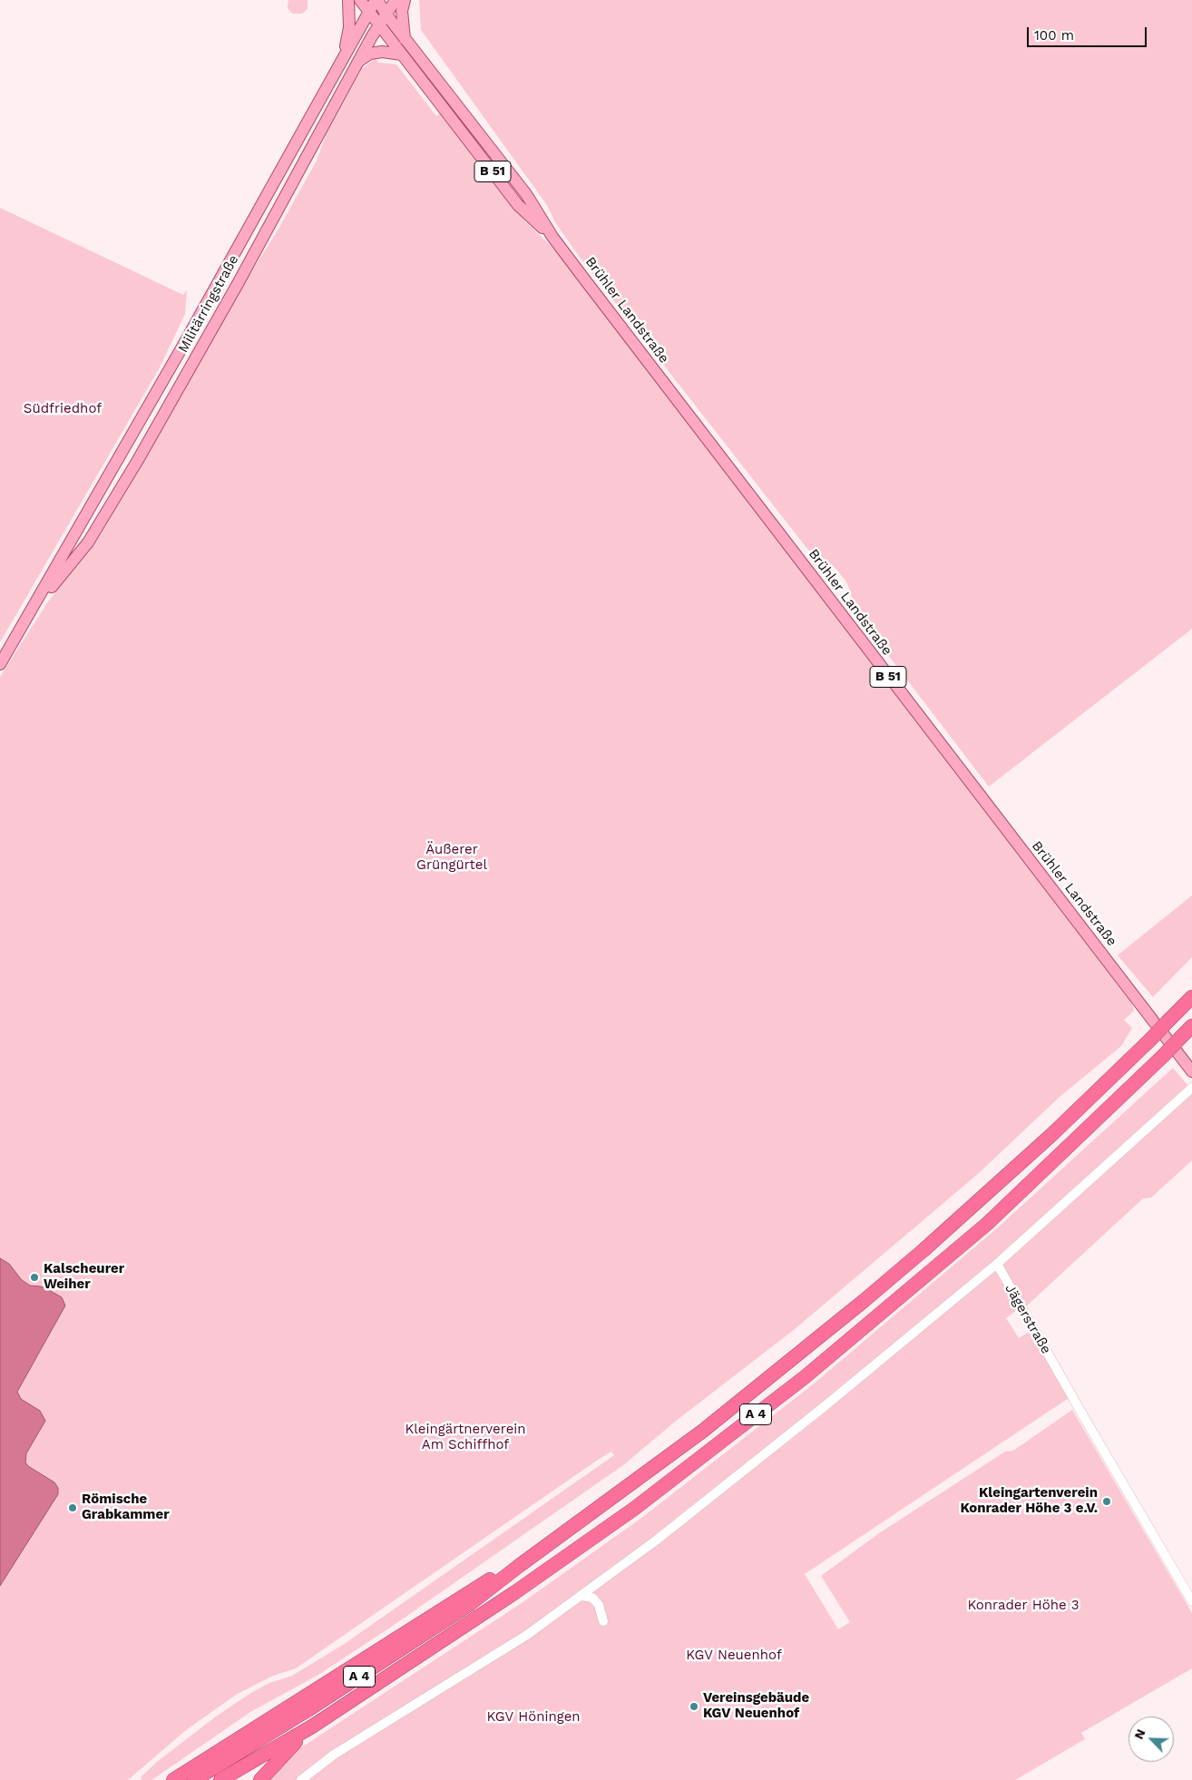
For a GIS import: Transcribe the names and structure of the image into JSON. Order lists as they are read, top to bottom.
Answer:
{
  "streets": {
    "highway": ["A 4"],
    "main road": ["B 51", "Militärringstraße", "Brühler Landstraße"],
    "street": ["Jägerstraße"]
  },
  "crossings": [
    ["Militärringstraße", "Brühler Landstraße"]
  ],
  "parks": [
    "Südfriedhof",
    "Äußerer Grüngürtel",
    "Kleingärtnerverein Am Schiffhof",
    "Konrader Höhe 3",
    "KGV Neuenhof",
    "KGV Höningen"
  ],
  "places": [
    "Kalscheurer Weiher",
    "Kleingartenverein Konrader Höhe 3 e.V.",
    "Römische Grabkammer",
    "Vereinsgebäude KGV Neuenhof"
  ],
  "scale_bar": "100 m",
  "north": "top left"
}
